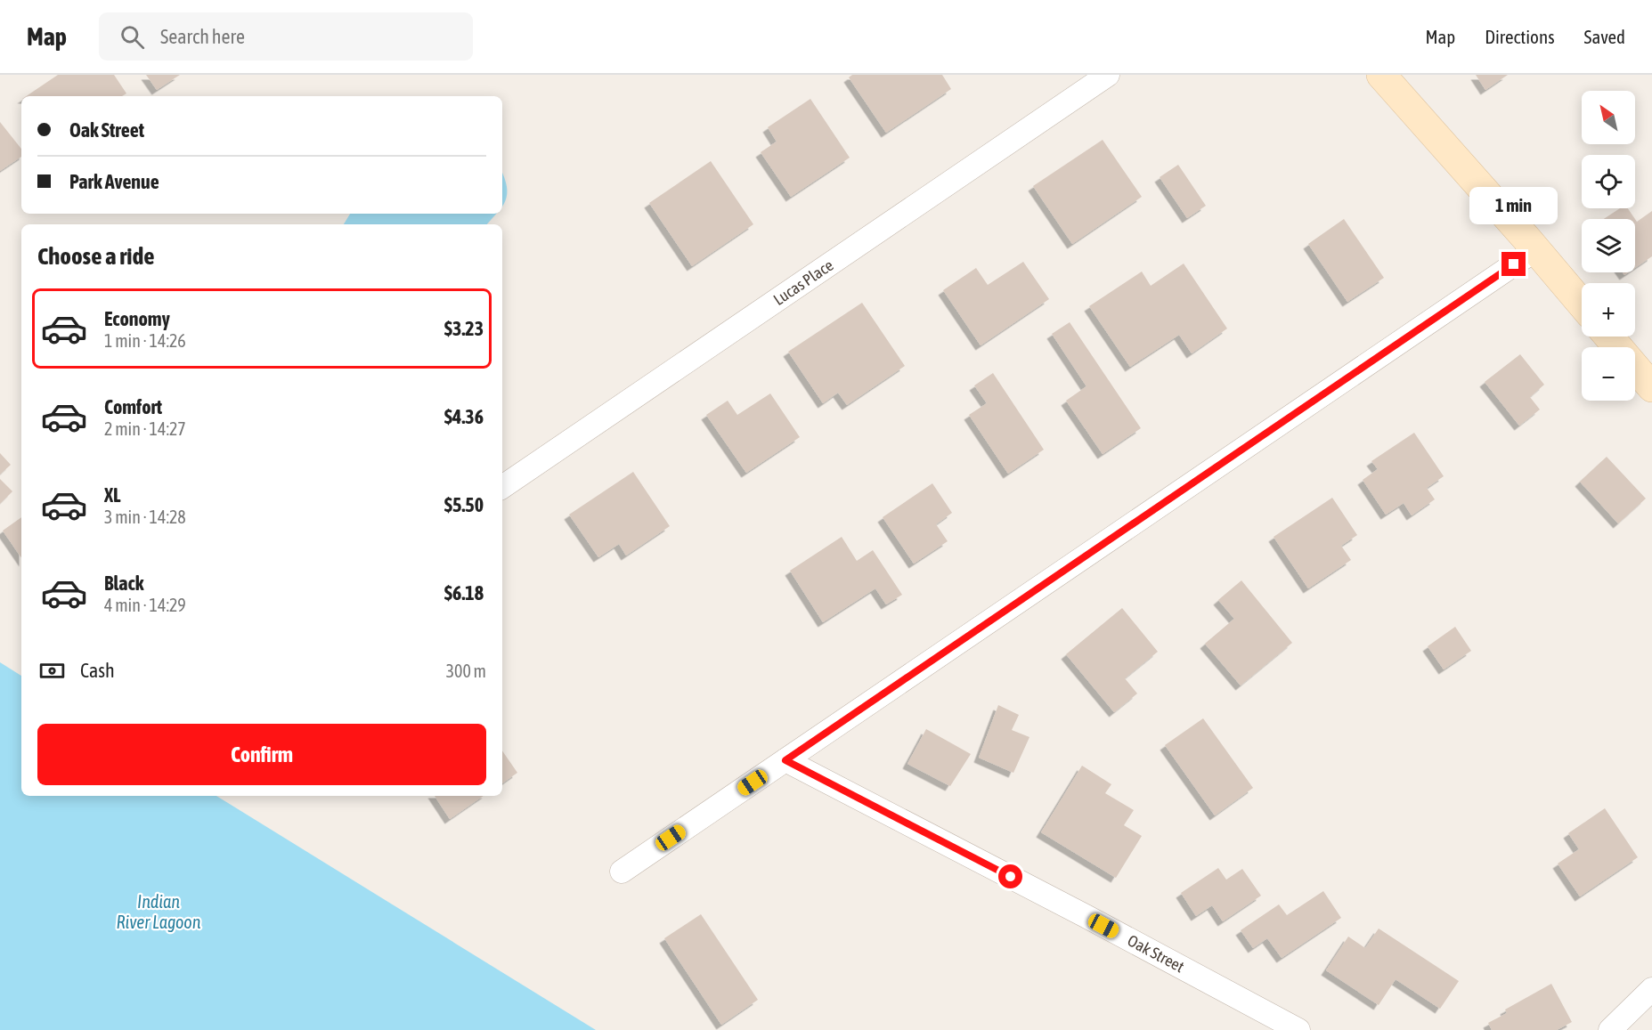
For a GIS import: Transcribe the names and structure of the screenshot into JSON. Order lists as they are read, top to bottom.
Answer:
{
  "streets": {
    "street": ["Lucas Place", "Oak Street"]
  },
  "water": ["Indian River Lagoon"],
  "north": "top left",
  "page": {
    "header": "Map",
    "search": "Search here",
    "nav": ["Map", "Directions", "Saved"],
    "map_buttons": ["+", "−"],
    "banner": ["Oak Street", "Park Avenue"],
    "bubble": "1 min",
    "heading": "Choose a ride",
    "list": [
      {
        "name": "Economy",
        "note": "1 min · 14:26",
        "value": "$3.23"
      },
      {
        "name": "Comfort",
        "note": "2 min · 14:27",
        "value": "$4.36"
      },
      {
        "name": "XL",
        "note": "3 min · 14:28",
        "value": "$5.50"
      },
      {
        "name": "Black",
        "note": "4 min · 14:29",
        "value": "$6.18"
      }
    ],
    "pay": ["Cash", "300 m"],
    "buttons": "Confirm"
  }
}
